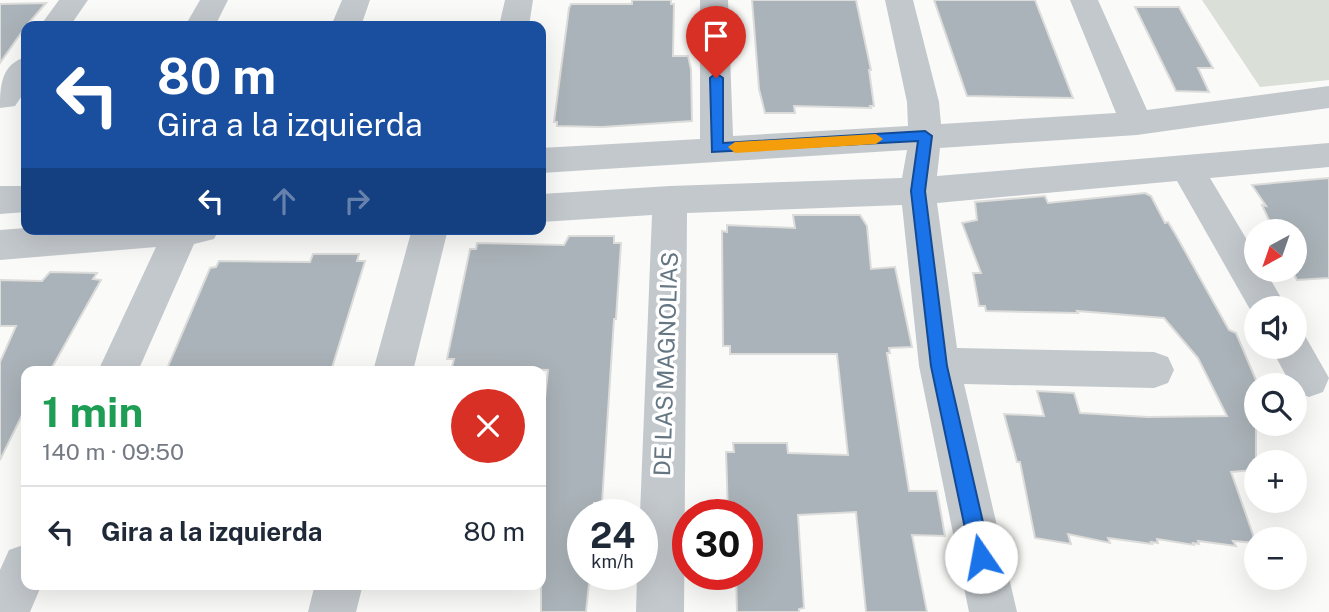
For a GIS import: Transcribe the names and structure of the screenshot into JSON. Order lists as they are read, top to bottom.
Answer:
{
  "streets": {
    "street": ["DE LAS MAGNOLIAS"]
  },
  "north": "bottom left",
  "page": {
    "turn": ["80 m", "Gira a la izquierda"],
    "map_buttons": ["+", "−"],
    "heading": ["1 min", "140 m · 09:50"],
    "list": [
      {
        "name": "Gira a la izquierda",
        "value": "80 m"
      }
    ],
    "speed": "24 km/h",
    "limit": "30"
  }
}
